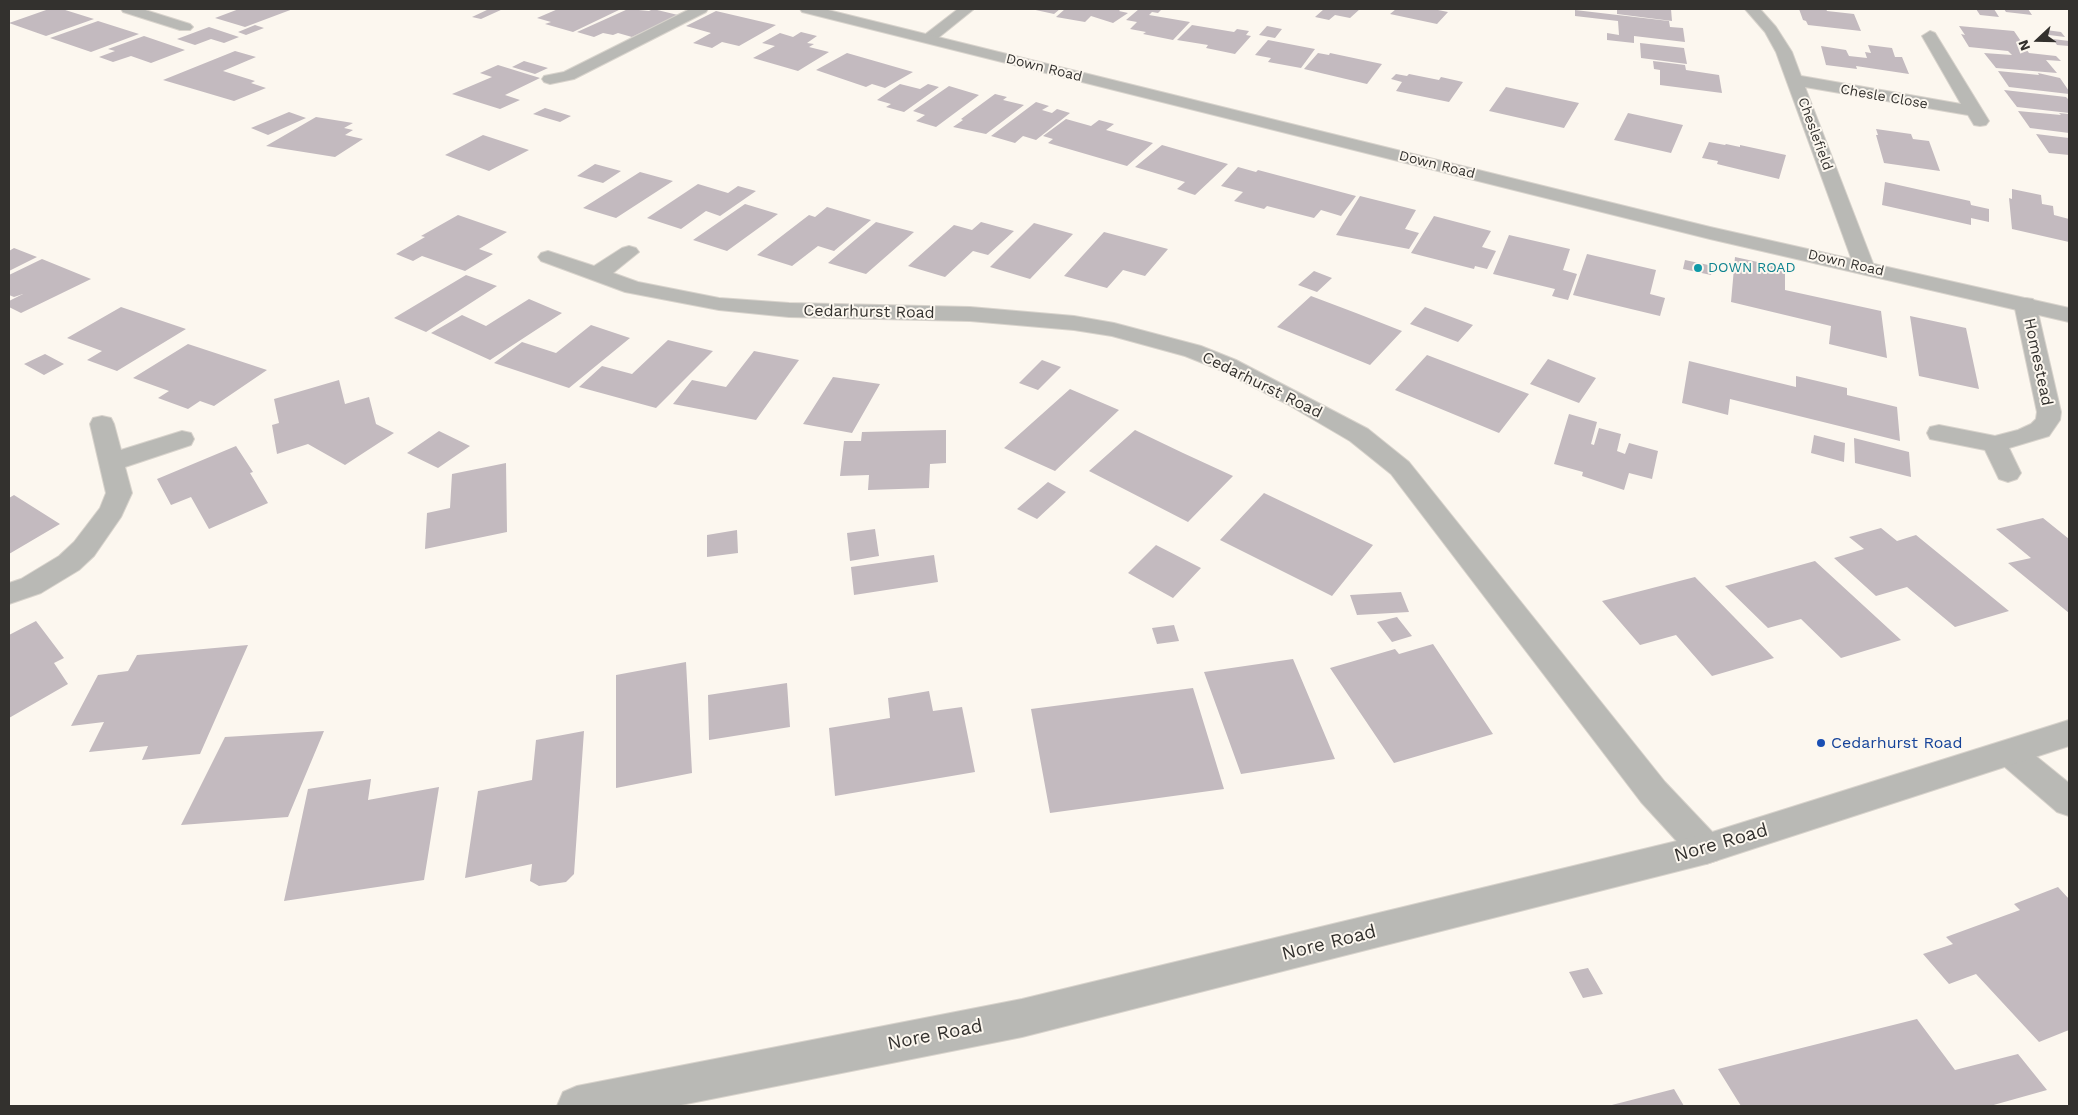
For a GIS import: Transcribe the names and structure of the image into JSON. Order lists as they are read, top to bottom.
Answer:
{
  "streets": {
    "street": [
      "Down Road",
      "Chesle Close",
      "Cheslefield",
      "Cedarhurst Road",
      "Homestead",
      "Nore Road"
    ]
  },
  "crossings": [
    ["Down Road", "Cheslefield"],
    ["Down Road", "Homestead"],
    ["Chesle Close", "Cheslefield"],
    ["Cedarhurst Road", "Nore Road"]
  ],
  "places": ["DOWN ROAD", "Cedarhurst Road"],
  "north": "left"
}
